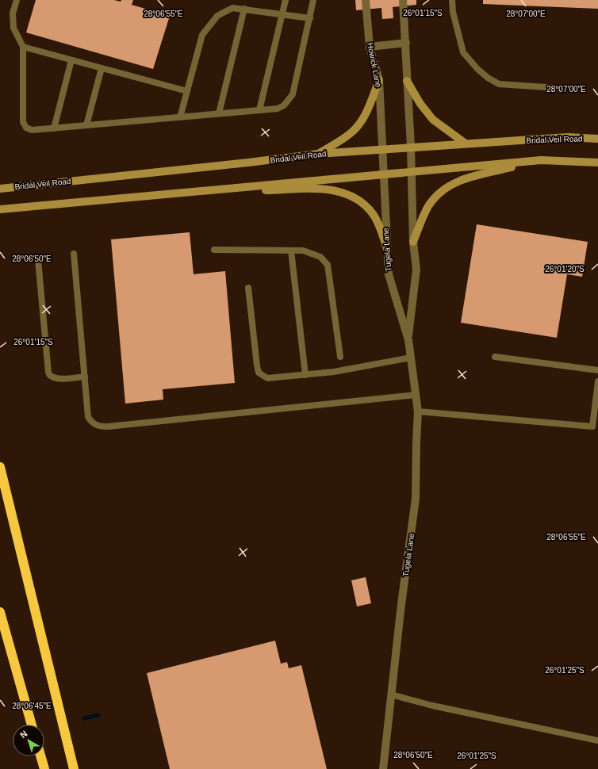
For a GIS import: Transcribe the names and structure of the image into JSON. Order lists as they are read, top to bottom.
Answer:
{
  "streets": {
    "street": ["Howick Lane", "Bridal Veil Road", "Tugela Lane"]
  },
  "crossings": [
    ["Howick Lane", "Bridal Veil Road"],
    ["Howick Lane", "Tugela Lane"],
    ["Bridal Veil Road", "Tugela Lane"]
  ],
  "north": "top left",
  "coordinates": [
    "26°01'15\"S",
    "28°06'55\"E",
    "28°07'00\"E",
    "28°06'50\"E",
    "26°01'20\"S",
    "26°01'25\"S",
    "28°06'45\"E"
  ]
}
